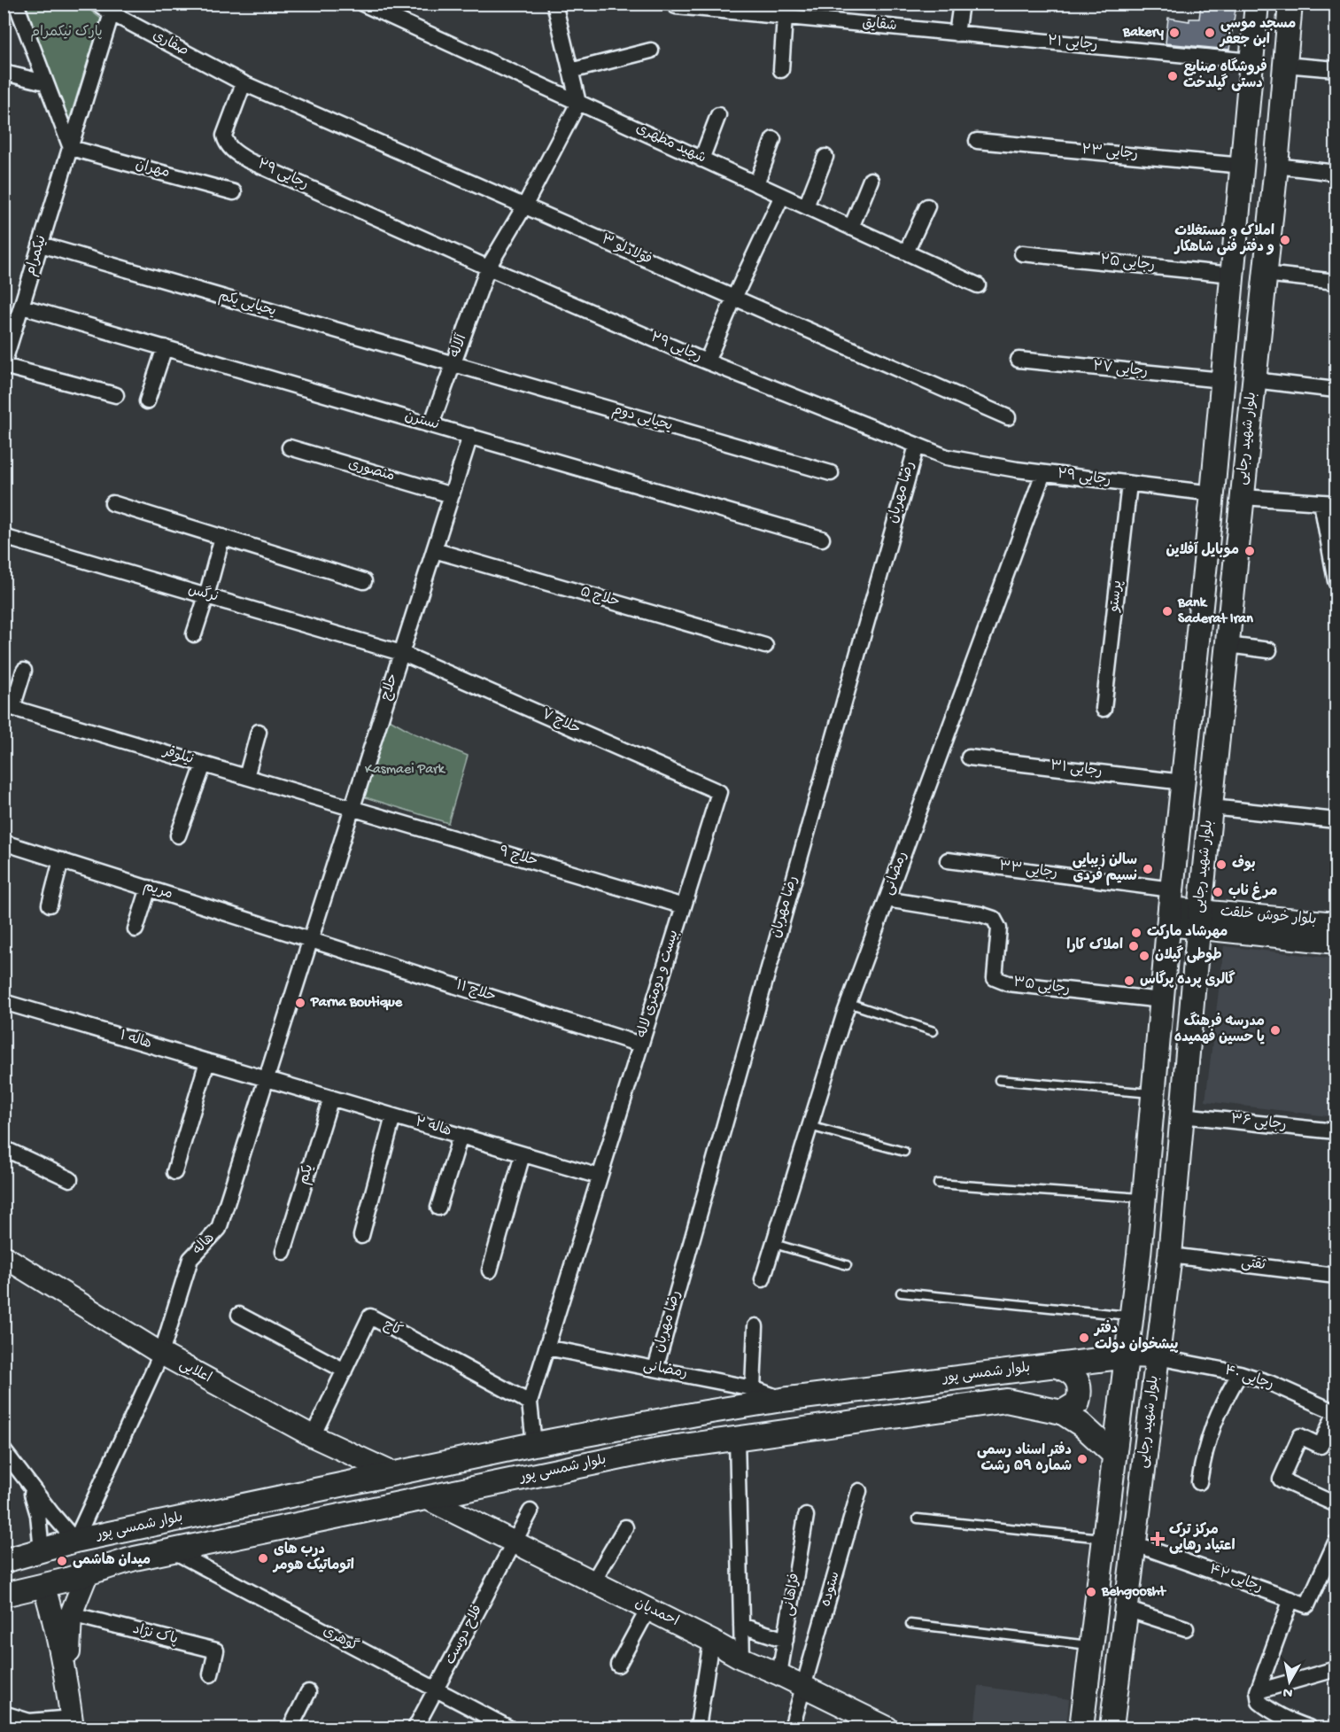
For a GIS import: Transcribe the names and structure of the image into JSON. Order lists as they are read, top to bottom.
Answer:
{
  "streets": {
    "main road": ["بلوار شهید رجایی", "بلوار شمسی پور"],
    "street": [
      "شقایق",
      "صفاری",
      "رجایی ۲۱",
      "شهید مطهری",
      "رجایی ۲۳",
      "مهران",
      "رجایی ۲۹",
      "فولادلو ۳",
      "نیکمرام",
      "رجایی ۲۵",
      "یحیایی یکم",
      "آلاله",
      "رجایی ۲۷",
      "یحیایی دوم",
      "نسترن",
      "منصوری",
      "رضا مهربان",
      "نرگس",
      "پرستو",
      "حلاج ۵",
      "حلاج",
      "حلاج ۷",
      "نیلوفر",
      "رجایی ۳۱",
      "حلاج ۹",
      "رجایی ۳۳",
      "رمضانی",
      "مریم",
      "بلوار خوش خلقت",
      "بیست و دومتری لاله",
      "رجایی ۳۵",
      "حلاج ۱۱",
      "هاله ۱",
      "رجایی ۳۶",
      "هاله ۲",
      "یکم",
      "هاله",
      "ثقتی",
      "کاج",
      "اعلایی",
      "رجایی ۴۰",
      "رجایی ۴۲",
      "ستوده",
      "فراهانی",
      "احمدیان",
      "پاک نژاد",
      "فلاح دوست",
      "گوهری"
    ]
  },
  "crossings": [
    ["شقایق", "رجایی ۲۱"],
    ["صفاری", "رجایی ۲۹"],
    ["صفاری", "فولادلو ۳"],
    ["صفاری", "نیکمرام"],
    ["رجایی ۲۱", "بلوار شهید رجایی"],
    ["شهید مطهری", "آلاله"],
    ["رجایی ۲۳", "بلوار شهید رجایی"],
    ["مهران", "نیکمرام"],
    ["رجایی ۲۹", "فولادلو ۳"],
    ["رجایی ۲۹", "آلاله"],
    ["رجایی ۲۹", "بلوار شهید رجایی"],
    ["رجایی ۲۹", "رضا مهربان"],
    ["رجایی ۲۹", "پرستو"],
    ["رجایی ۲۹", "رمضانی"],
    ["فولادلو ۳", "آلاله"],
    ["نیکمرام", "یحیایی یکم"],
    ["نیکمرام", "نسترن"],
    ["رجایی ۲۵", "بلوار شهید رجایی"],
    ["یحیایی یکم", "آلاله"],
    ["یحیایی یکم", "یحیایی دوم"],
    ["آلاله", "یحیایی دوم"],
    ["آلاله", "نسترن"],
    ["رجایی ۲۷", "بلوار شهید رجایی"],
    ["نسترن", "حلاج"],
    ["بلوار شهید رجایی", "رجایی ۳۱"],
    ["بلوار شهید رجایی", "رجایی ۳۳"],
    ["بلوار شهید رجایی", "بلوار خوش خلقت"],
    ["بلوار شهید رجایی", "رجایی ۳۵"],
    ["بلوار شهید رجایی", "رجایی ۳۶"],
    ["بلوار شهید رجایی", "ثقتی"],
    ["بلوار شهید رجایی", "بلوار شمسی پور"],
    ["بلوار شهید رجایی", "رجایی ۴۰"],
    ["بلوار شهید رجایی", "رجایی ۴۲"],
    ["منصوری", "حلاج"],
    ["رضا مهربان", "رمضانی"],
    ["نرگس", "حلاج"],
    ["نرگس", "حلاج ۷"],
    ["حلاج ۵", "حلاج"],
    ["حلاج", "حلاج ۷"],
    ["حلاج", "نیلوفر"],
    ["حلاج", "حلاج ۹"],
    ["حلاج", "مریم"],
    ["حلاج", "حلاج ۱۱"],
    ["حلاج", "هاله"],
    ["حلاج ۷", "بیست و دومتری لاله"],
    ["نیلوفر", "حلاج ۹"],
    ["حلاج ۹", "بیست و دومتری لاله"],
    ["رمضانی", "رجایی ۳۵"],
    ["رمضانی", "بلوار شمسی پور"],
    ["مریم", "حلاج ۱۱"],
    ["مریم", "هاله"],
    ["بیست و دومتری لاله", "حلاج ۱۱"],
    ["بیست و دومتری لاله", "هاله ۲"],
    ["حلاج ۱۱", "هاله"],
    ["هاله ۱", "هاله ۲"],
    ["هاله ۱", "هاله"],
    ["هاله ۲", "یکم"],
    ["هاله ۲", "هاله"],
    ["هاله", "اعلایی"],
    ["هاله", "بلوار شمسی پور"],
    ["کاج", "اعلایی"],
    ["اعلایی", "بلوار شمسی پور"],
    ["بلوار شمسی پور", "احمدیان"],
    ["بلوار شمسی پور", "گوهری"],
    ["ستوده", "احمدیان"],
    ["فراهانی", "احمدیان"],
    ["احمدیان", "فلاح دوست"],
    ["فلاح دوست", "گوهری"]
  ],
  "parks": ["پارک نیکمرام", "Kasmaei Park"],
  "places": {
    "other": [
      "Bakery",
      "مسجد موسی ابن جعفر",
      "فروشگاه صنایع دستی گیلدخت",
      "املاک و مستغلات و دفتر فنی شاهکار",
      "موبایل آفلاین",
      "Bank Saderat Iran",
      "بوف",
      "سالن زیبایی نسیم فردی",
      "مرغ ناب",
      "مهرشاد مارکت",
      "املاک کارا",
      "طوطی گیلان",
      "گالری پرده پرگاس",
      "Parna Boutique",
      "مدرسه فرهنگ یا حسین فهمیده",
      "دفتر پیشخوان دولت",
      "دفتر اسناد رسمی شماره ۵۹ رشت",
      "درب های اتوماتیک هومر",
      "میدان هاشمی",
      "Behgoosht"
    ],
    "health": ["مرکز ترک اعتیاد رهایی"]
  },
  "north": "bottom"
}
